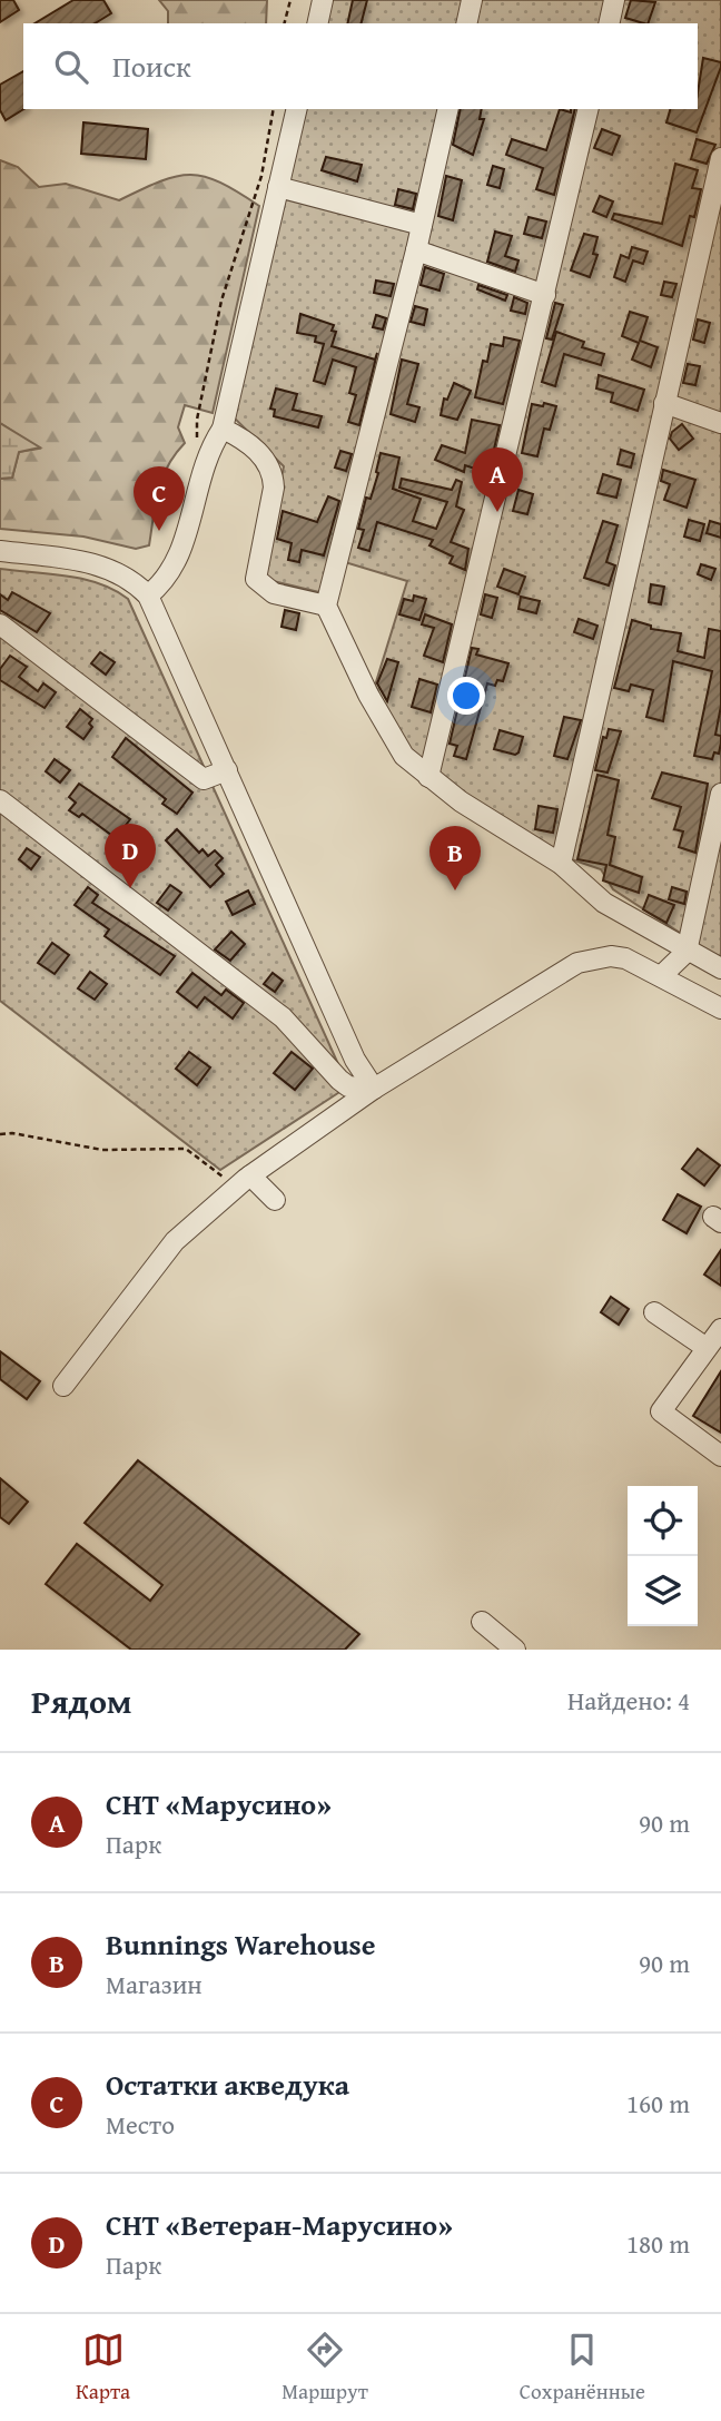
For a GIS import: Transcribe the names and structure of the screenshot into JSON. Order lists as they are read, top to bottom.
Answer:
{
  "page": {
    "search": "Поиск",
    "pins": [
      "A",
      "C",
      "D",
      "B"
    ],
    "heading": ["Рядом", "Найдено: 4"],
    "list": [
      {
        "mark": "A",
        "name": "СНТ «Марусино»",
        "note": "Парк",
        "value": "90 m"
      },
      {
        "mark": "B",
        "name": "Bunnings Warehouse",
        "note": "Магазин",
        "value": "90 m"
      },
      {
        "mark": "C",
        "name": "Остатки акведука",
        "note": "Место",
        "value": "160 m"
      },
      {
        "mark": "D",
        "name": "СНТ «Ветеран-Марусино»",
        "note": "Парк",
        "value": "180 m"
      }
    ],
    "nav": ["Карта", "Маршрут", "Сохранённые"]
  }
}
